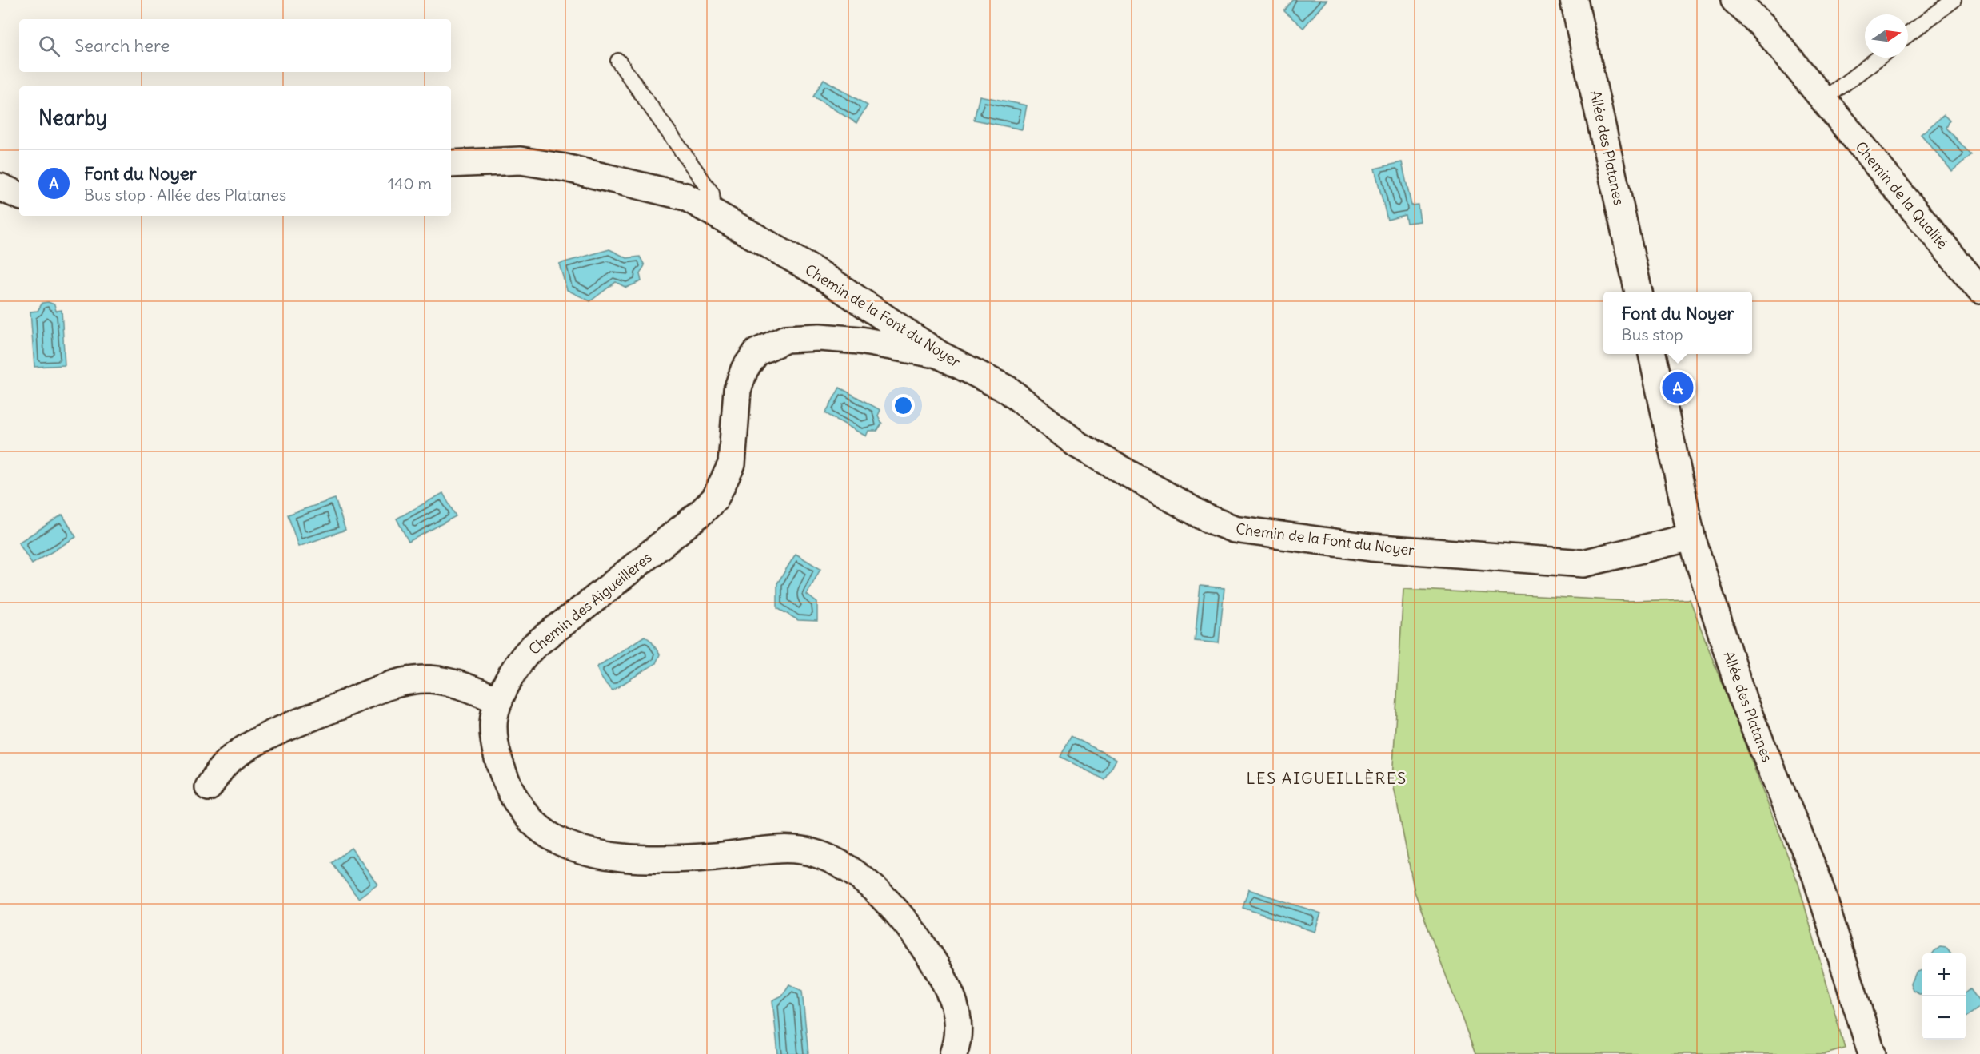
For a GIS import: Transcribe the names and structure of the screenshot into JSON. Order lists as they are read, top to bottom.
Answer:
{
  "streets": {
    "street": [
      "Allée des Platanes",
      "Chemin de la Qualité",
      "Chemin de la Font du Noyer",
      "Chemin des Aigueillères"
    ]
  },
  "crossings": [
    ["Allée des Platanes", "Chemin de la Font du Noyer"],
    ["Chemin de la Font du Noyer", "Chemin des Aigueillères"]
  ],
  "districts": ["LES AIGUEILLÈRES"],
  "north": "right",
  "page": {
    "search": "Search here",
    "heading": "Nearby",
    "list": [
      {
        "mark": "A",
        "name": "Font du Noyer",
        "note": "Bus stop · Allée des Platanes",
        "value": "140 m"
      }
    ],
    "popup": ["Font du Noyer", "Bus stop"],
    "pins": "A",
    "map_buttons": ["+", "−"]
  }
}
